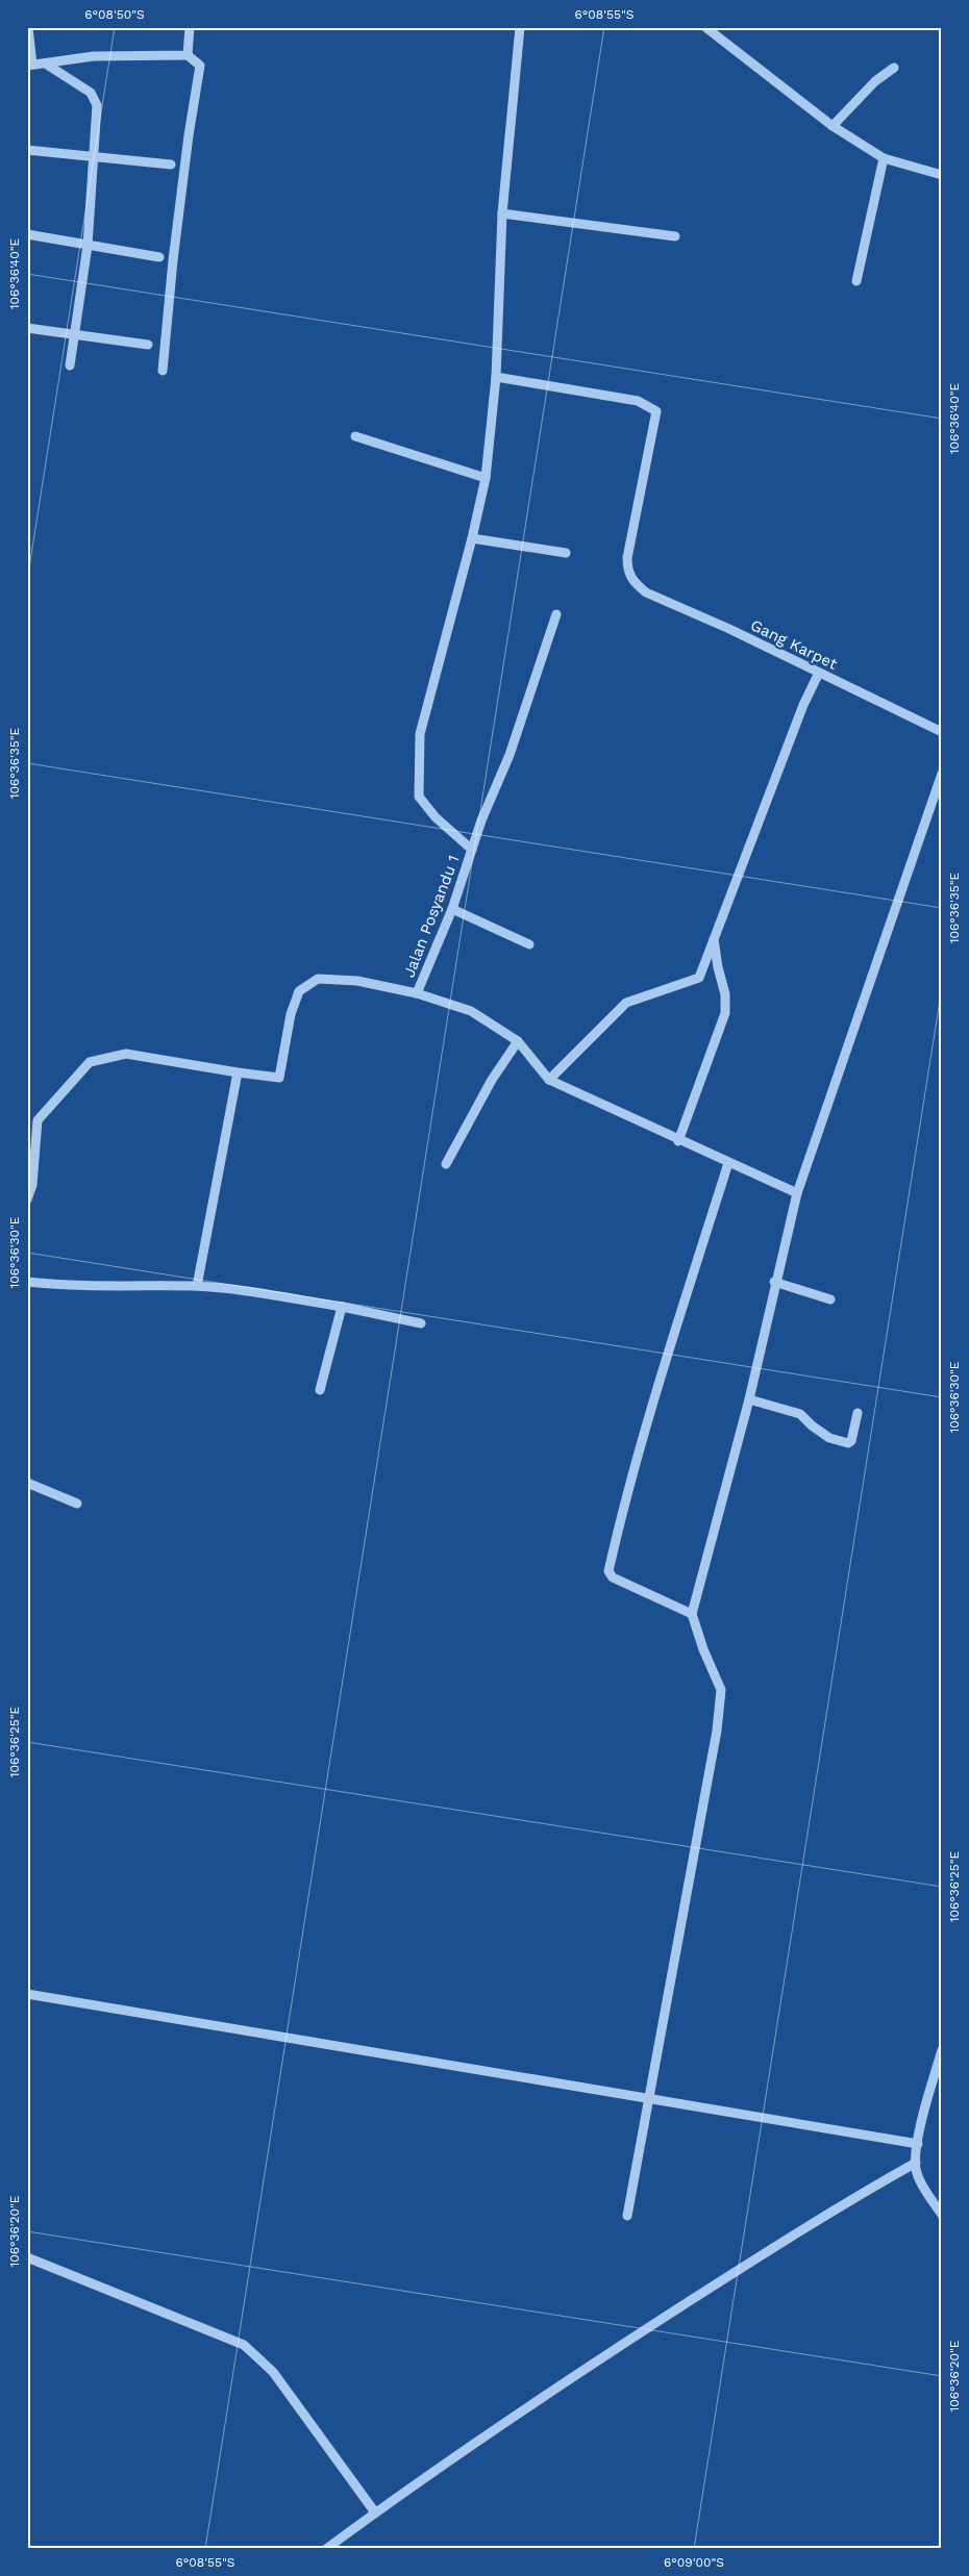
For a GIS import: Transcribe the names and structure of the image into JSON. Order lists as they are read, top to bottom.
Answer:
{
  "streets": {
    "street": ["Gang Karpet", "Jalan Posyandu 1"]
  },
  "coordinates": [
    "6°08'50\"S",
    "6°08'55\"S",
    "106°36'40\"E",
    "106°36'35\"E",
    "106°36'30\"E",
    "106°36'25\"E",
    "106°36'20\"E",
    "6°09'00\"S"
  ]
}
